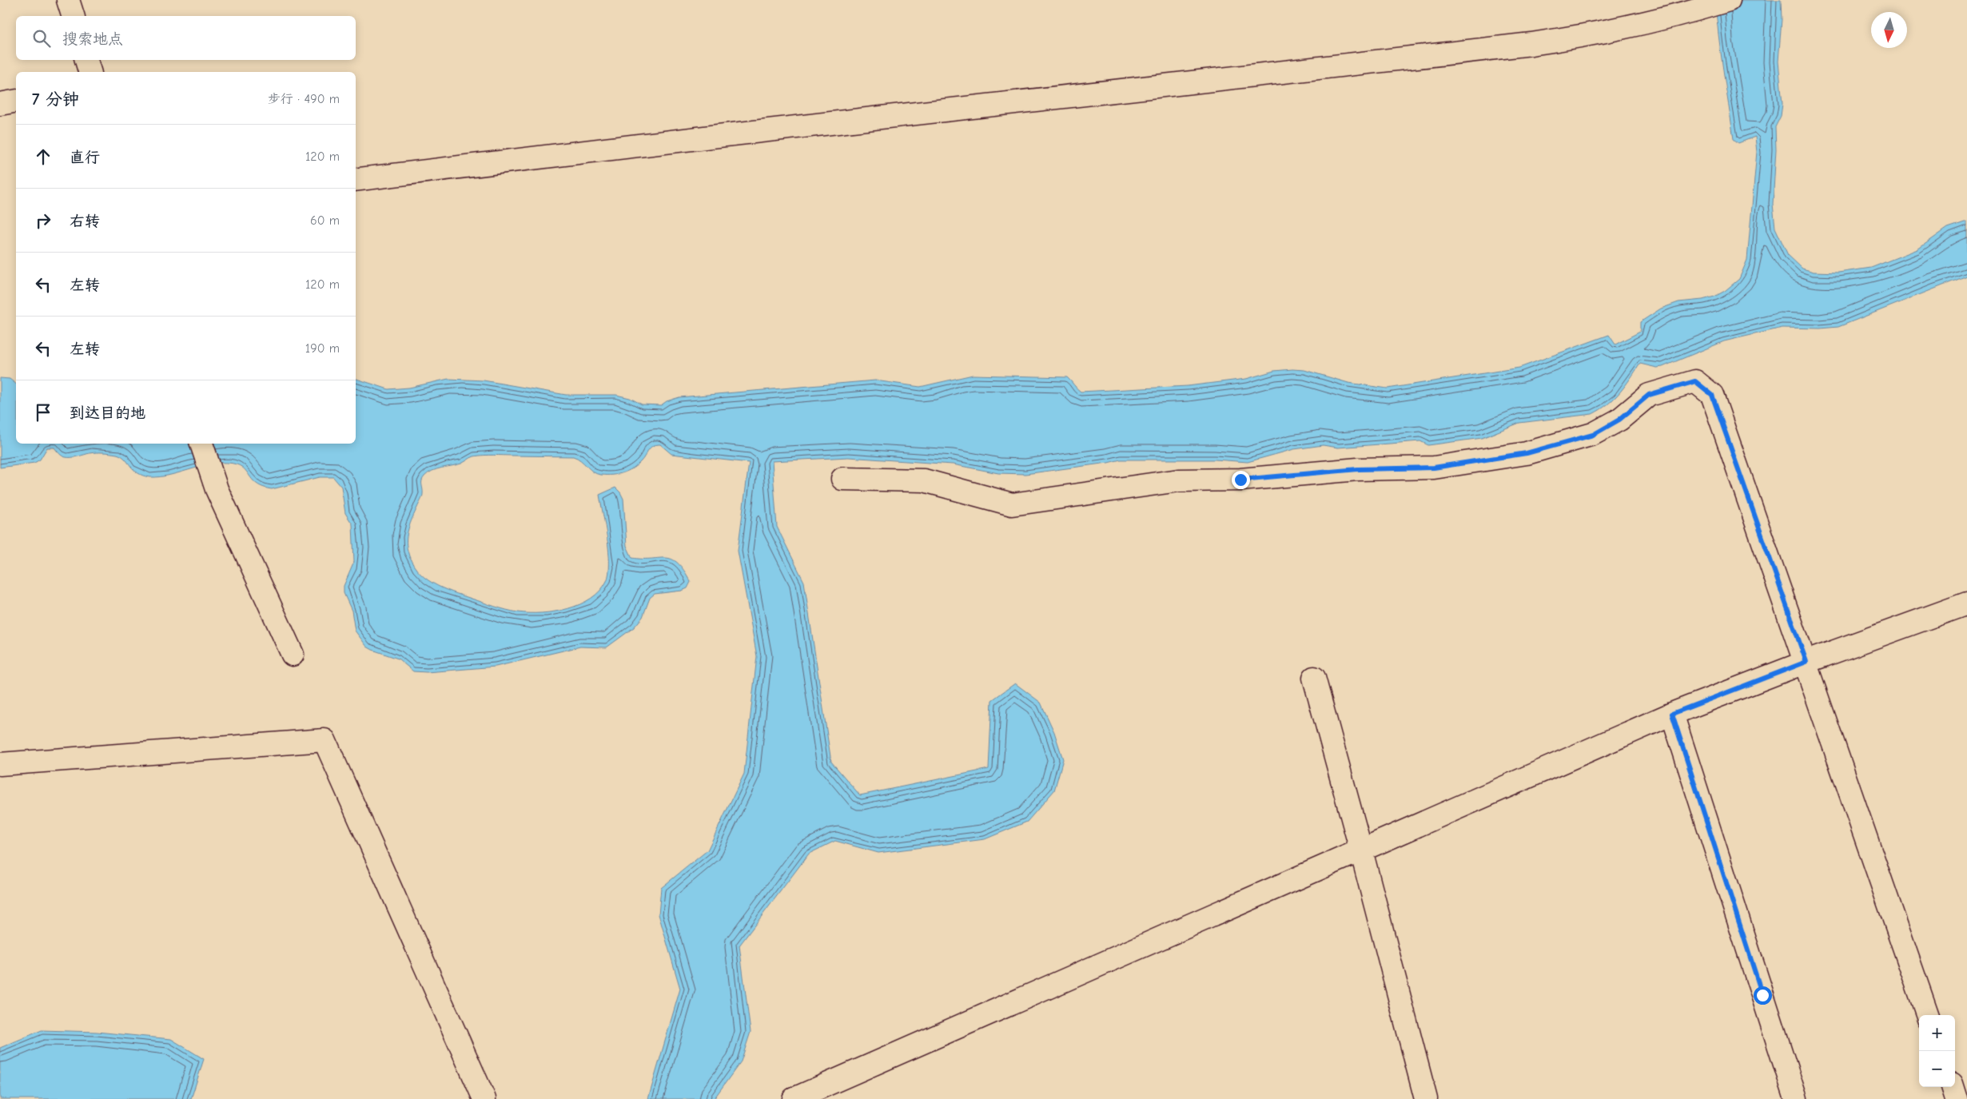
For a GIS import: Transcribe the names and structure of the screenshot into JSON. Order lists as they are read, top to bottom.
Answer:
{
  "north": "bottom",
  "page": {
    "search": "搜索地点",
    "heading": ["7 分钟", "步行 · 490 m"],
    "list": [
      ["直行", "120 m"],
      ["右转", "60 m"],
      ["左转", "120 m"],
      ["左转", "190 m"],
      "到达目的地"
    ],
    "map_buttons": ["+", "−"]
  }
}
